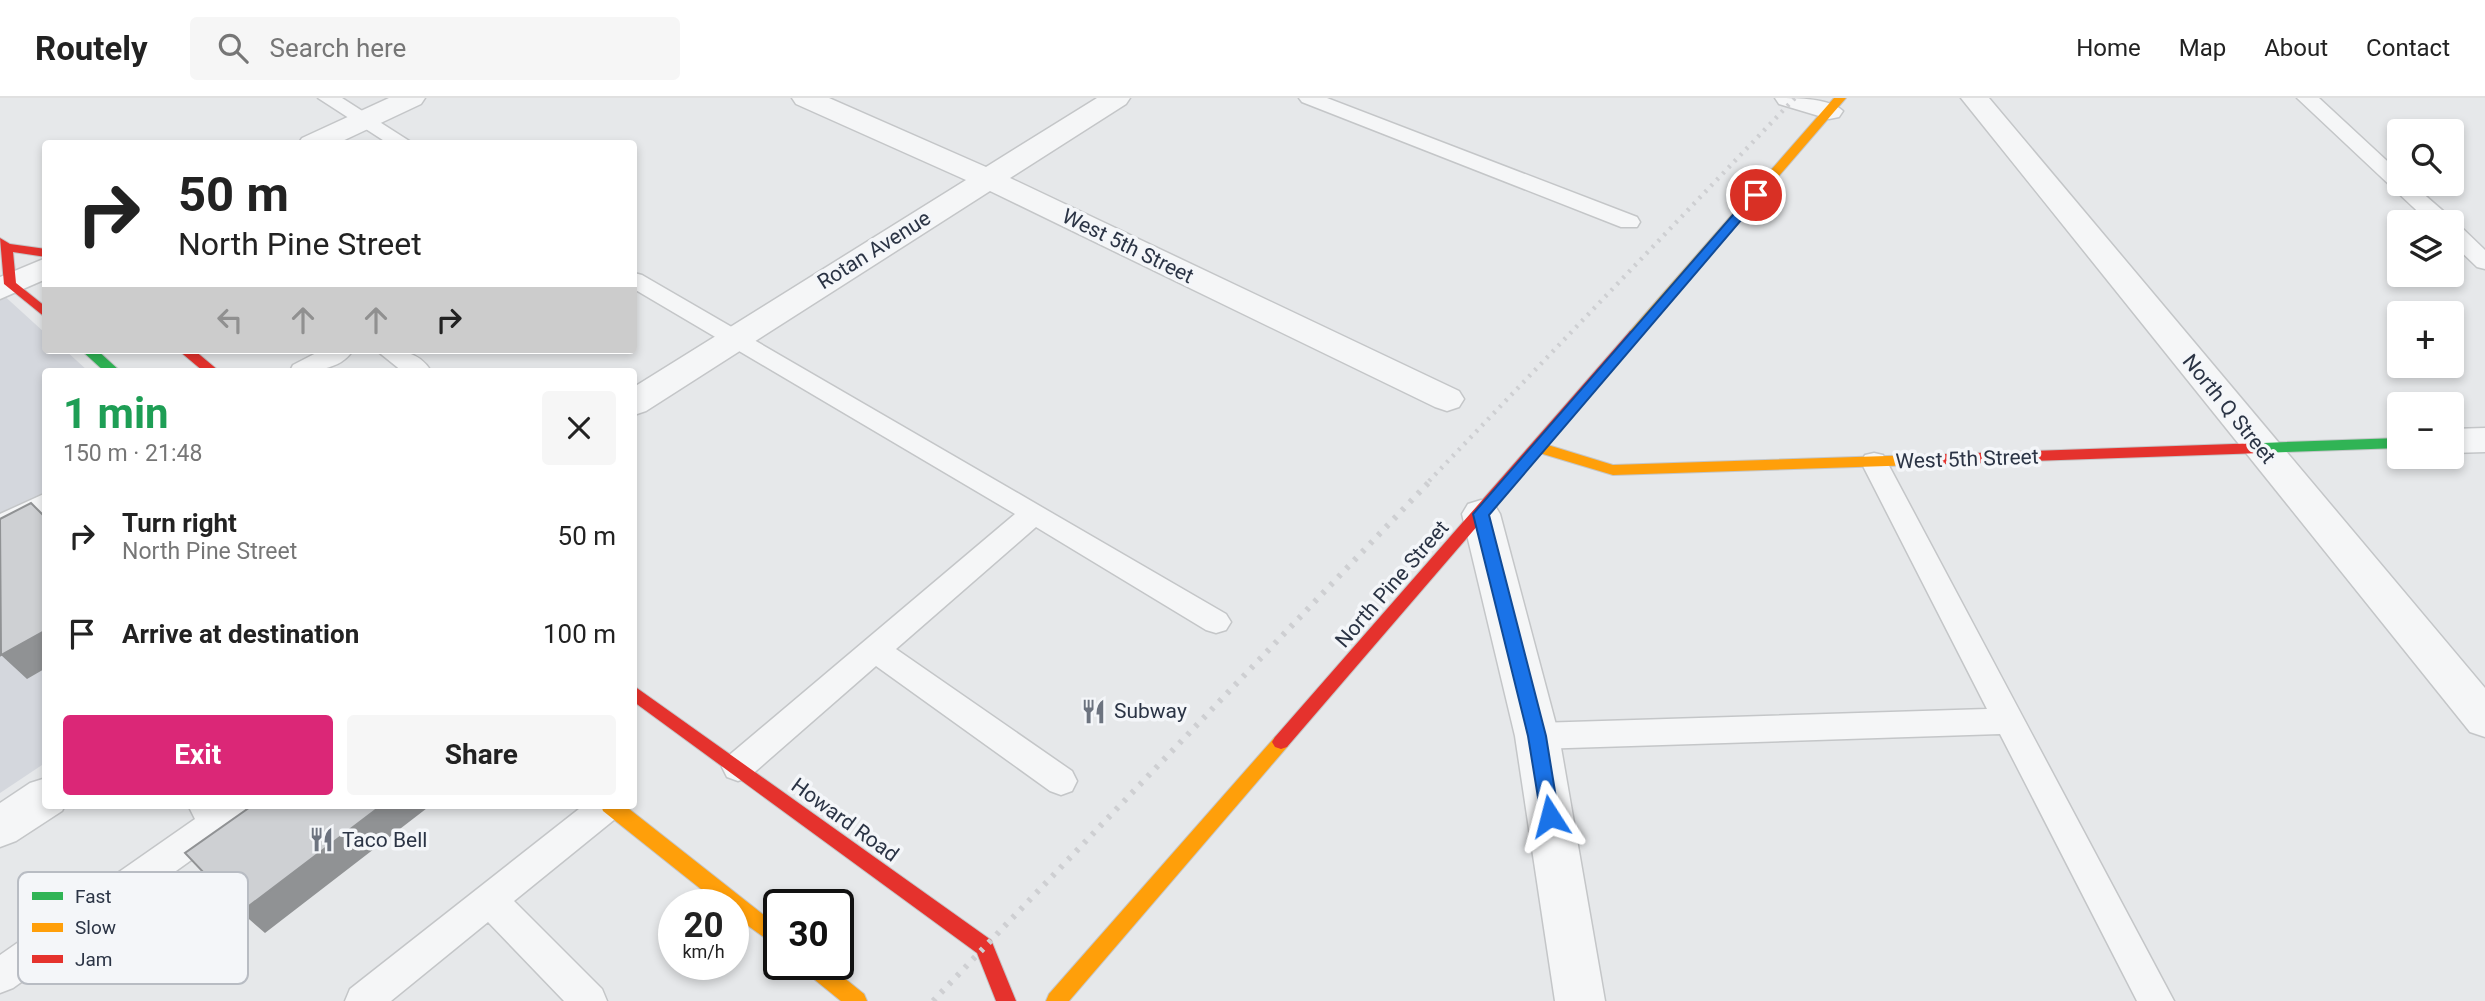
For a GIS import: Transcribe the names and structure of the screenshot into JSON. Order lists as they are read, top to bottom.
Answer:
{
  "streets": {
    "main road": ["West 5th Street", "North Pine Street", "Howard Road"],
    "street": ["Rotan Avenue", "North Q Street"]
  },
  "crossings": [
    ["West 5th Street", "Rotan Avenue"],
    ["West 5th Street", "North Q Street"],
    ["West 5th Street", "North Pine Street"]
  ],
  "places": {
    "restaurant": ["Subway", "Taco Bell"]
  },
  "legend": ["Fast", "Slow", "Jam"],
  "page": {
    "header": "Routely",
    "search": "Search here",
    "nav": [
      "Home",
      "Map",
      "About",
      "Contact"
    ],
    "map_buttons": ["+", "−"],
    "turn": ["50 m", "North Pine Street"],
    "heading": ["1 min", "150 m · 21:48"],
    "list": [
      {
        "name": "Turn right",
        "note": "North Pine Street",
        "value": "50 m"
      },
      {
        "name": "Arrive at destination",
        "value": "100 m"
      }
    ],
    "buttons": ["Exit", "Share"],
    "speed": "20 km/h",
    "limit": "30"
  }
}
